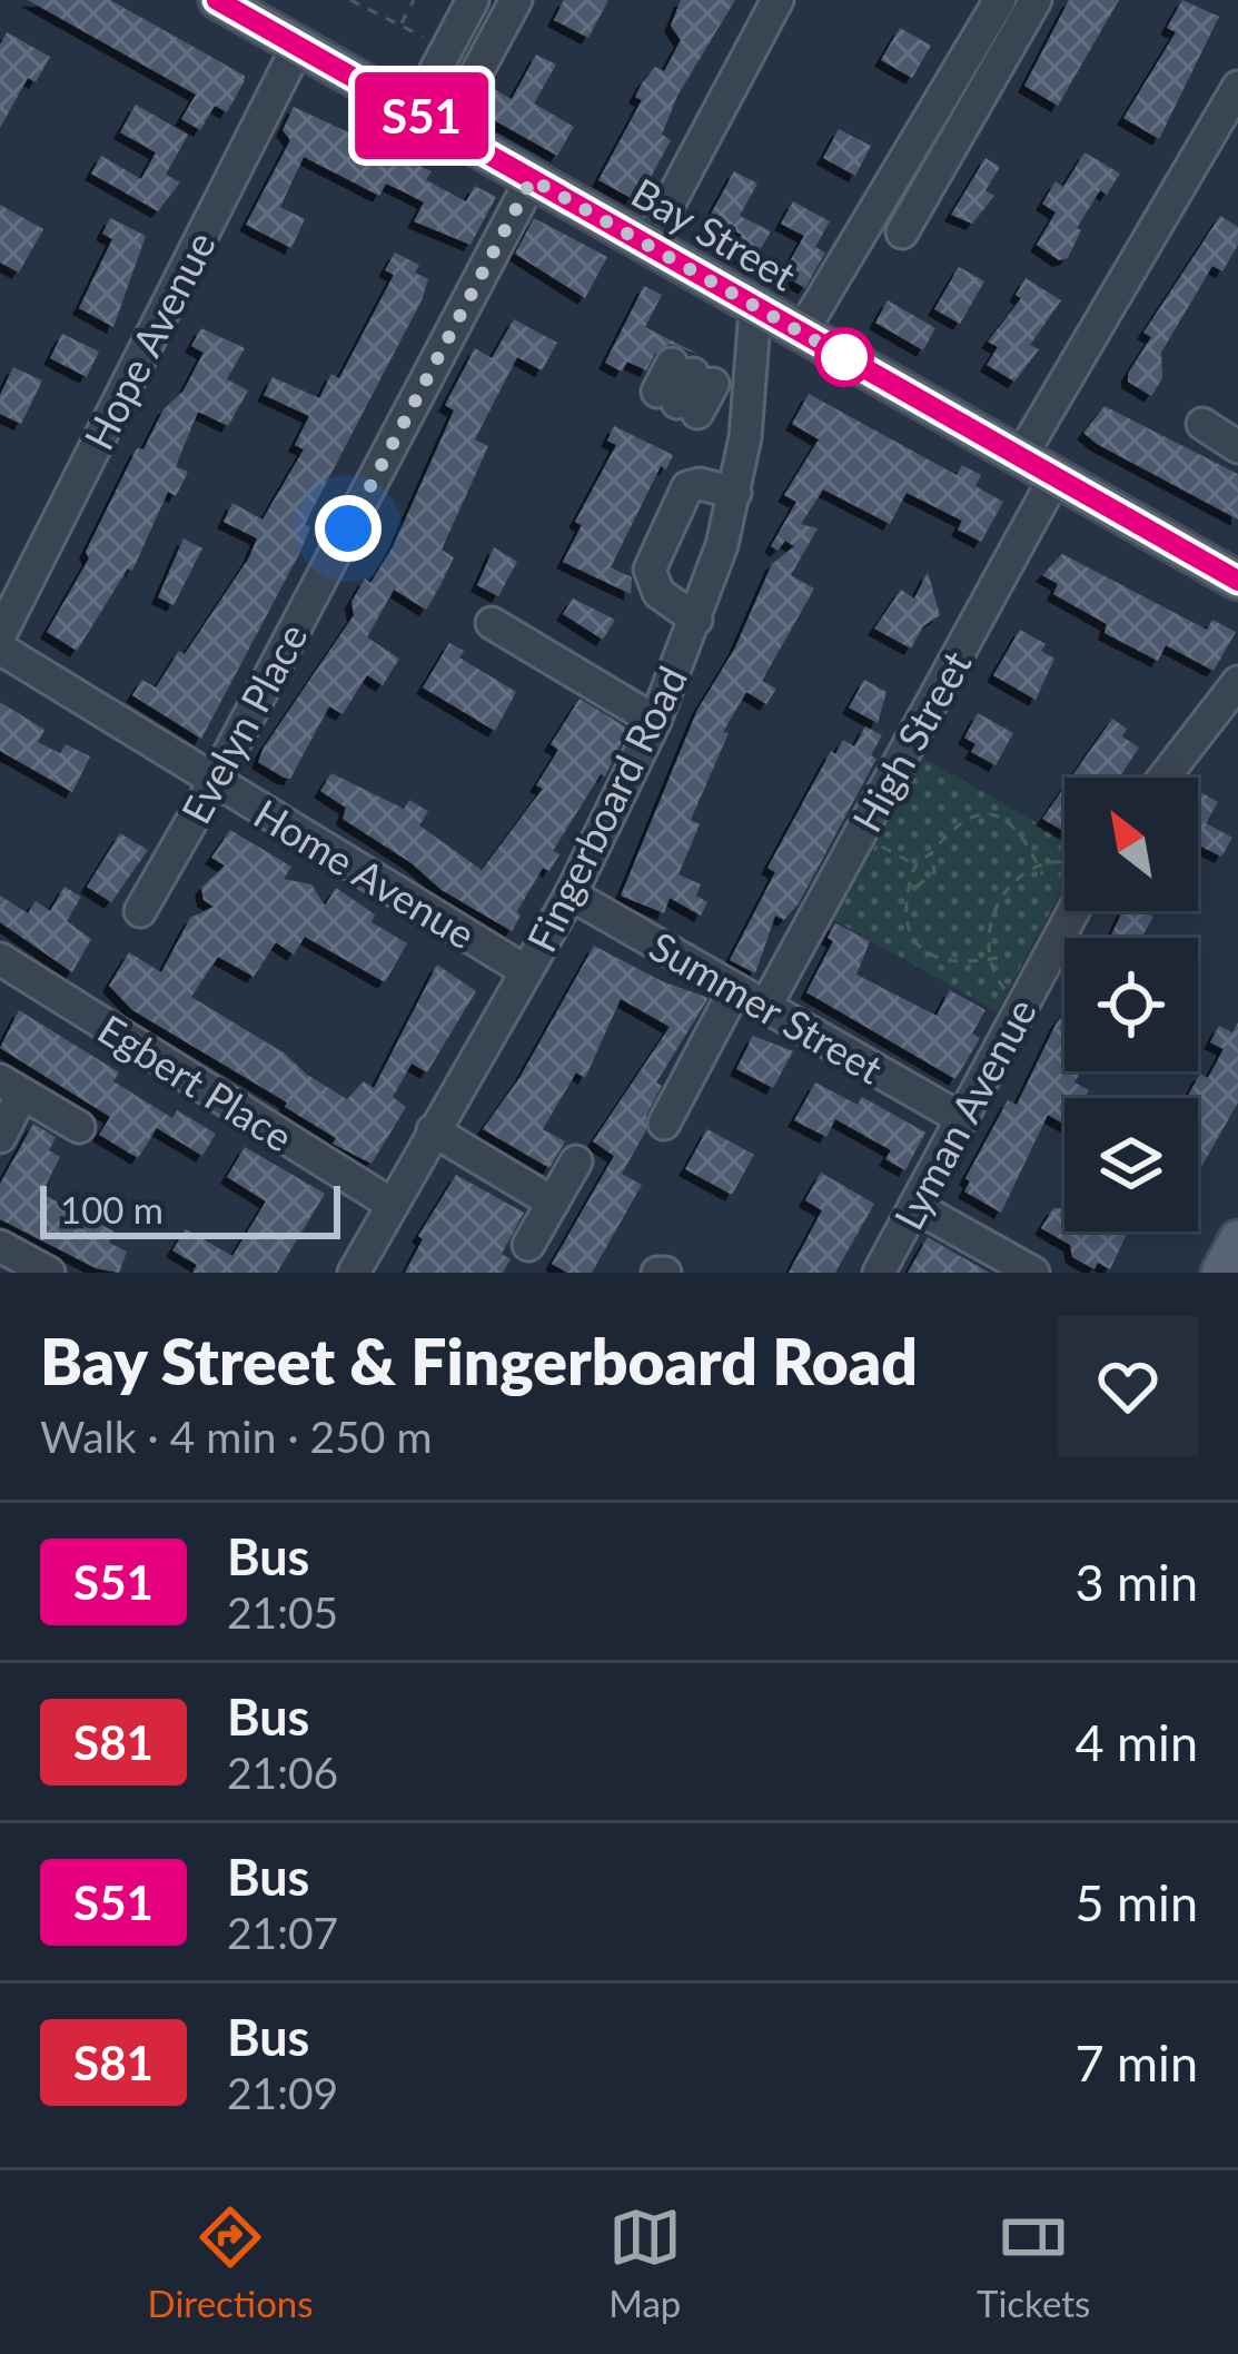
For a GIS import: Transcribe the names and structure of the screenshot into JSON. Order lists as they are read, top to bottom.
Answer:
{
  "streets": {
    "main road": ["Bay Street"],
    "street": [
      "Hope Avenue",
      "Evelyn Place",
      "High Street",
      "Fingerboard Road",
      "Home Avenue",
      "Summer Street",
      "Egbert Place",
      "Lyman Avenue"
    ]
  },
  "crossings": [
    ["Bay Street", "Hope Avenue"],
    ["Bay Street", "Evelyn Place"],
    ["Bay Street", "High Street"],
    ["Bay Street", "Fingerboard Road"],
    ["Evelyn Place", "Home Avenue"],
    ["High Street", "Summer Street"],
    ["Fingerboard Road", "Home Avenue"],
    ["Fingerboard Road", "Summer Street"],
    ["Fingerboard Road", "Egbert Place"],
    ["Summer Street", "Lyman Avenue"]
  ],
  "lines": ["bus line S51"],
  "scale_bar": "100 m",
  "north": "top left",
  "page": {
    "on_map": "S51",
    "scale": "100 m",
    "heading": ["Bay Street & Fingerboard Road", "Walk · 4 min · 250 m"],
    "list": [
      {
        "mark": "S51",
        "name": "Bus",
        "note": "21:05",
        "value": "3 min"
      },
      {
        "mark": "S81",
        "name": "Bus",
        "note": "21:06",
        "value": "4 min"
      },
      {
        "mark": "S51",
        "name": "Bus",
        "note": "21:07",
        "value": "5 min"
      },
      {
        "mark": "S81",
        "name": "Bus",
        "note": "21:09",
        "value": "7 min"
      }
    ],
    "tabs": ["Directions", "Map", "Tickets"]
  }
}
